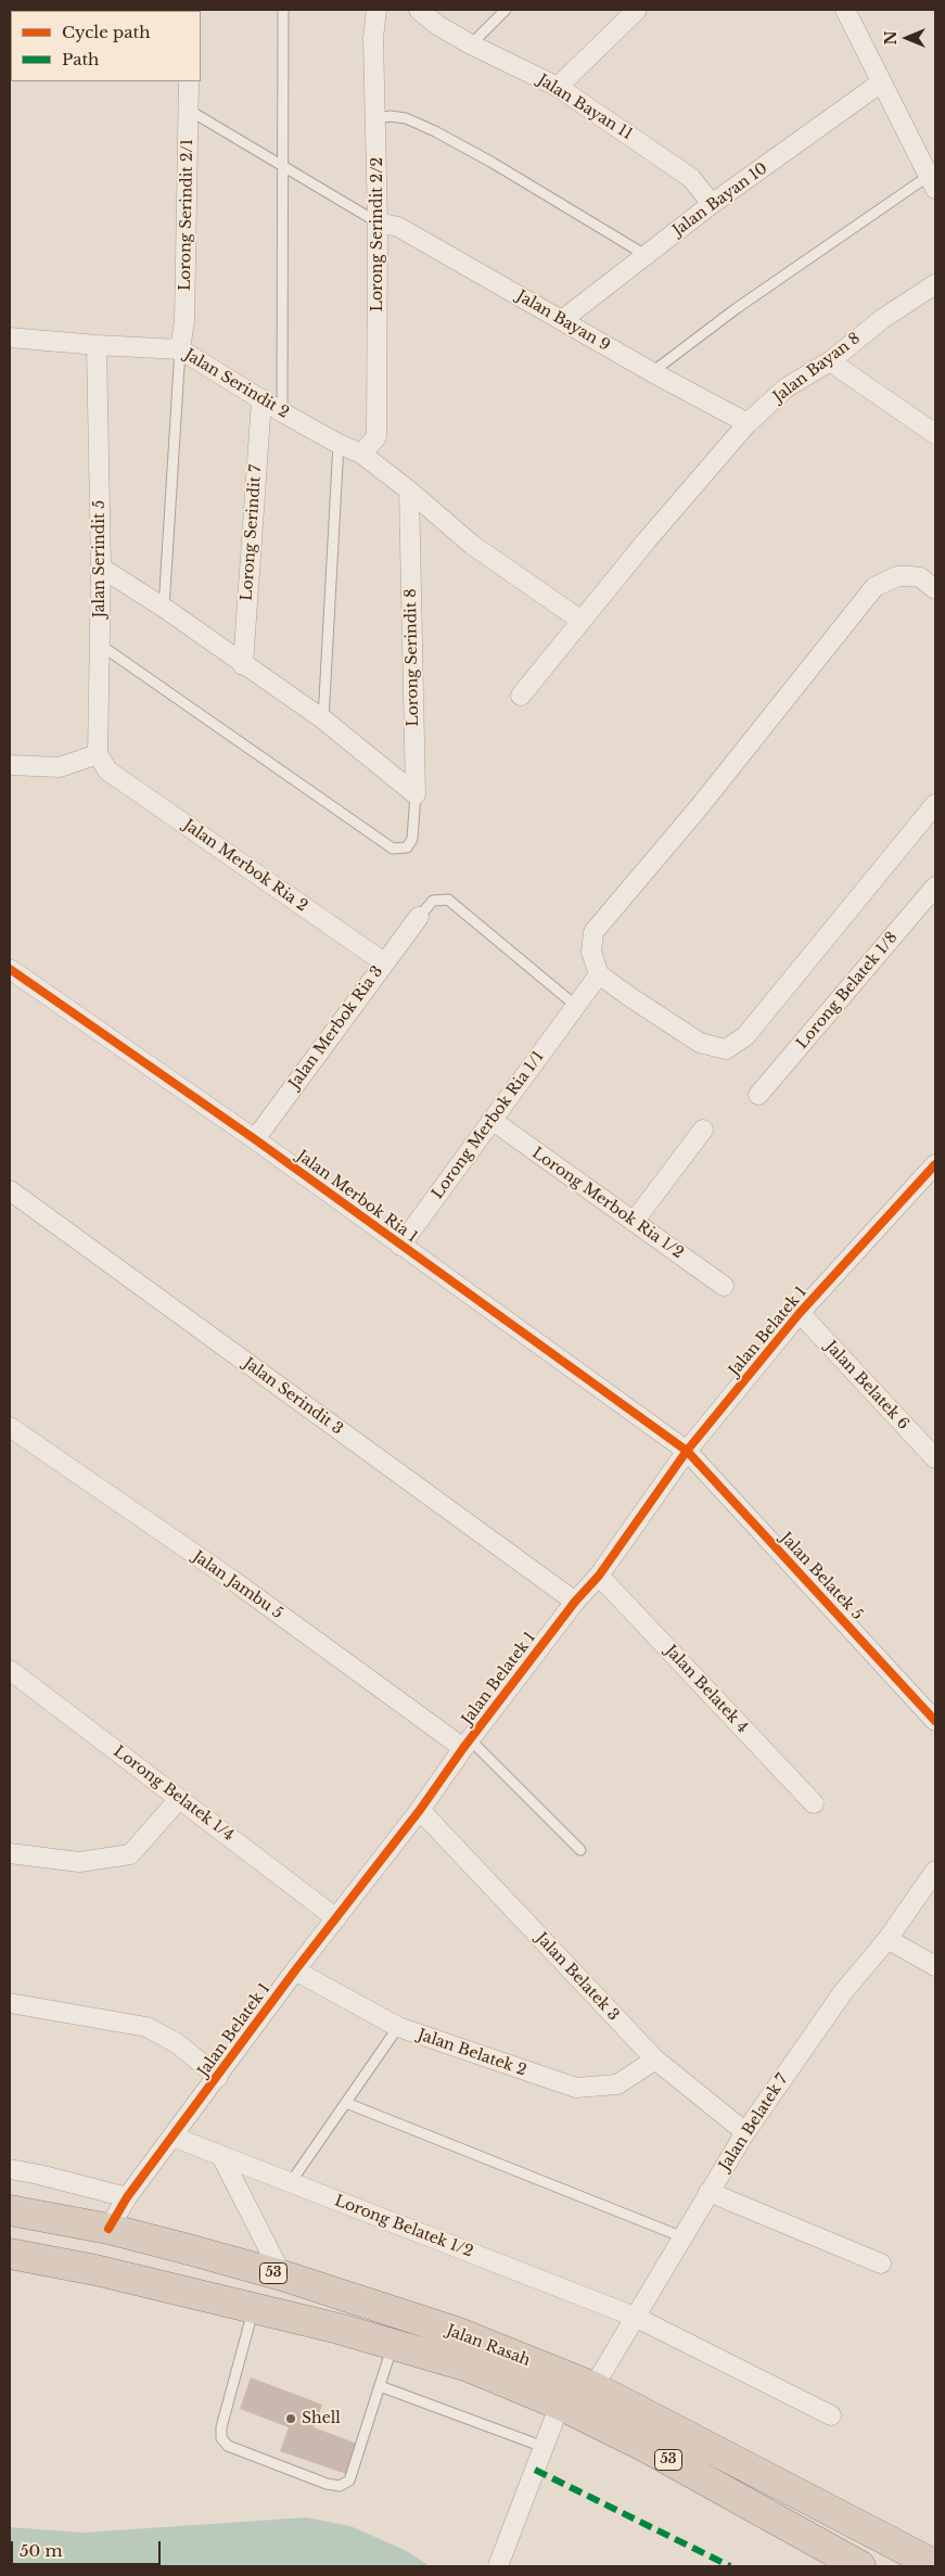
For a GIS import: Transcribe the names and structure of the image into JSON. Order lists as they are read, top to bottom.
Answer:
{
  "streets": {
    "highway": ["53", "Jalan Rasah"],
    "street": [
      "Jalan Bayan 11",
      "Jalan Bayan 10",
      "Lorong Serindit 2/1",
      "Lorong Serindit 2/2",
      "Jalan Bayan 9",
      "Jalan Bayan 8",
      "Jalan Serindit 2",
      "Lorong Serindit 7",
      "Jalan Serindit 5",
      "Lorong Serindit 8",
      "Jalan Merbok Ria 2",
      "Lorong Belatek 1/8",
      "Jalan Merbok Ria 3",
      "Lorong Merbok Ria 1/1",
      "Jalan Merbok Ria 1",
      "Lorong Merbok Ria 1/2",
      "Jalan Belatek 1",
      "Jalan Belatek 6",
      "Jalan Serindit 3",
      "Jalan Belatek 5",
      "Jalan Jambu 5",
      "Jalan Belatek 4",
      "Lorong Belatek 1/4",
      "Jalan Belatek 3",
      "Jalan Belatek 2",
      "Jalan Belatek 7",
      "Lorong Belatek 1/2"
    ]
  },
  "crossings": [
    ["Jalan Bayan 11", "Jalan Bayan 10"],
    ["Jalan Bayan 10", "Jalan Bayan 9"],
    ["Lorong Serindit 2/1", "Jalan Serindit 2"],
    ["Lorong Serindit 2/2", "Jalan Bayan 9"],
    ["Lorong Serindit 2/2", "Jalan Serindit 2"],
    ["Jalan Bayan 9", "Jalan Bayan 8"],
    ["Jalan Serindit 2", "Lorong Serindit 7"],
    ["Jalan Serindit 2", "Jalan Serindit 5"],
    ["Jalan Serindit 2", "Lorong Serindit 8"],
    ["Jalan Serindit 5", "Jalan Merbok Ria 2"],
    ["Jalan Merbok Ria 2", "Jalan Merbok Ria 3"],
    ["Jalan Merbok Ria 3", "Jalan Merbok Ria 1"],
    ["Lorong Merbok Ria 1/1", "Jalan Merbok Ria 1"],
    ["Lorong Merbok Ria 1/1", "Lorong Merbok Ria 1/2"],
    ["Jalan Merbok Ria 1", "Jalan Belatek 1"],
    ["Jalan Merbok Ria 1", "Jalan Belatek 5"],
    ["Jalan Belatek 1", "Jalan Belatek 6"],
    ["Jalan Belatek 1", "Jalan Serindit 3"],
    ["Jalan Belatek 1", "Jalan Belatek 5"],
    ["Jalan Belatek 1", "Jalan Jambu 5"],
    ["Jalan Belatek 1", "Jalan Belatek 4"],
    ["Jalan Belatek 1", "Lorong Belatek 1/4"],
    ["Jalan Belatek 1", "Jalan Belatek 3"],
    ["Jalan Belatek 1", "Jalan Belatek 2"],
    ["Jalan Belatek 1", "Lorong Belatek 1/2"],
    ["Jalan Belatek 1", "Jalan Rasah"],
    ["Jalan Belatek 3", "Jalan Belatek 2"],
    ["Jalan Belatek 3", "Jalan Belatek 7"],
    ["Jalan Belatek 7", "Lorong Belatek 1/2"],
    ["Jalan Belatek 7", "Jalan Rasah"]
  ],
  "places": ["Shell"],
  "legend": ["Cycle path", "Path"],
  "scale_bar": "50 m",
  "north": "left"
}
